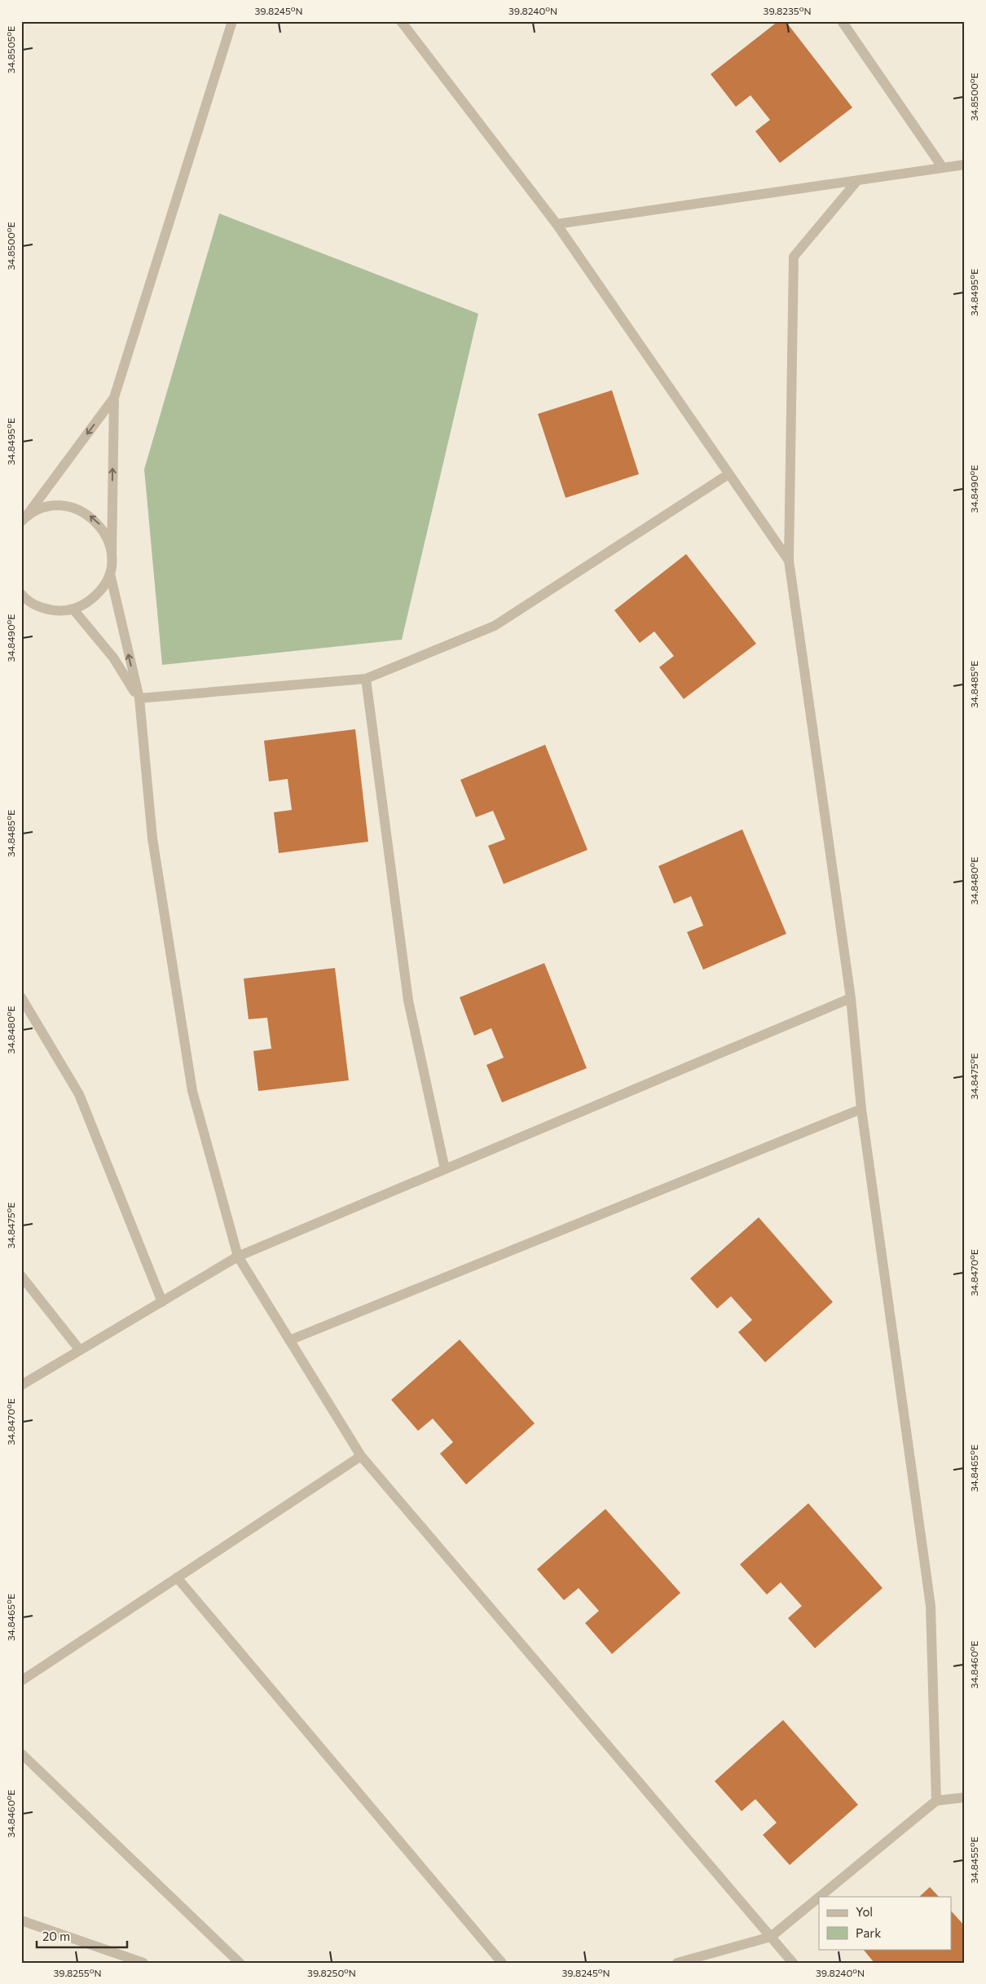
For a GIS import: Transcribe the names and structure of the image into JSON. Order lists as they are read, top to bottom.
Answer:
{
  "legend": ["Yol", "Park"],
  "scale_bar": "20 m",
  "coordinates": [
    "39.8245°N",
    "39.8240°N",
    "39.8235°N",
    "34.8505°E",
    "34.8500°E",
    "34.8495°E",
    "34.8490°E",
    "34.8485°E",
    "34.8480°E",
    "34.8475°E",
    "34.8470°E",
    "34.8465°E",
    "34.8460°E",
    "34.8455°E",
    "39.8255°N",
    "39.8250°N"
  ]
}
